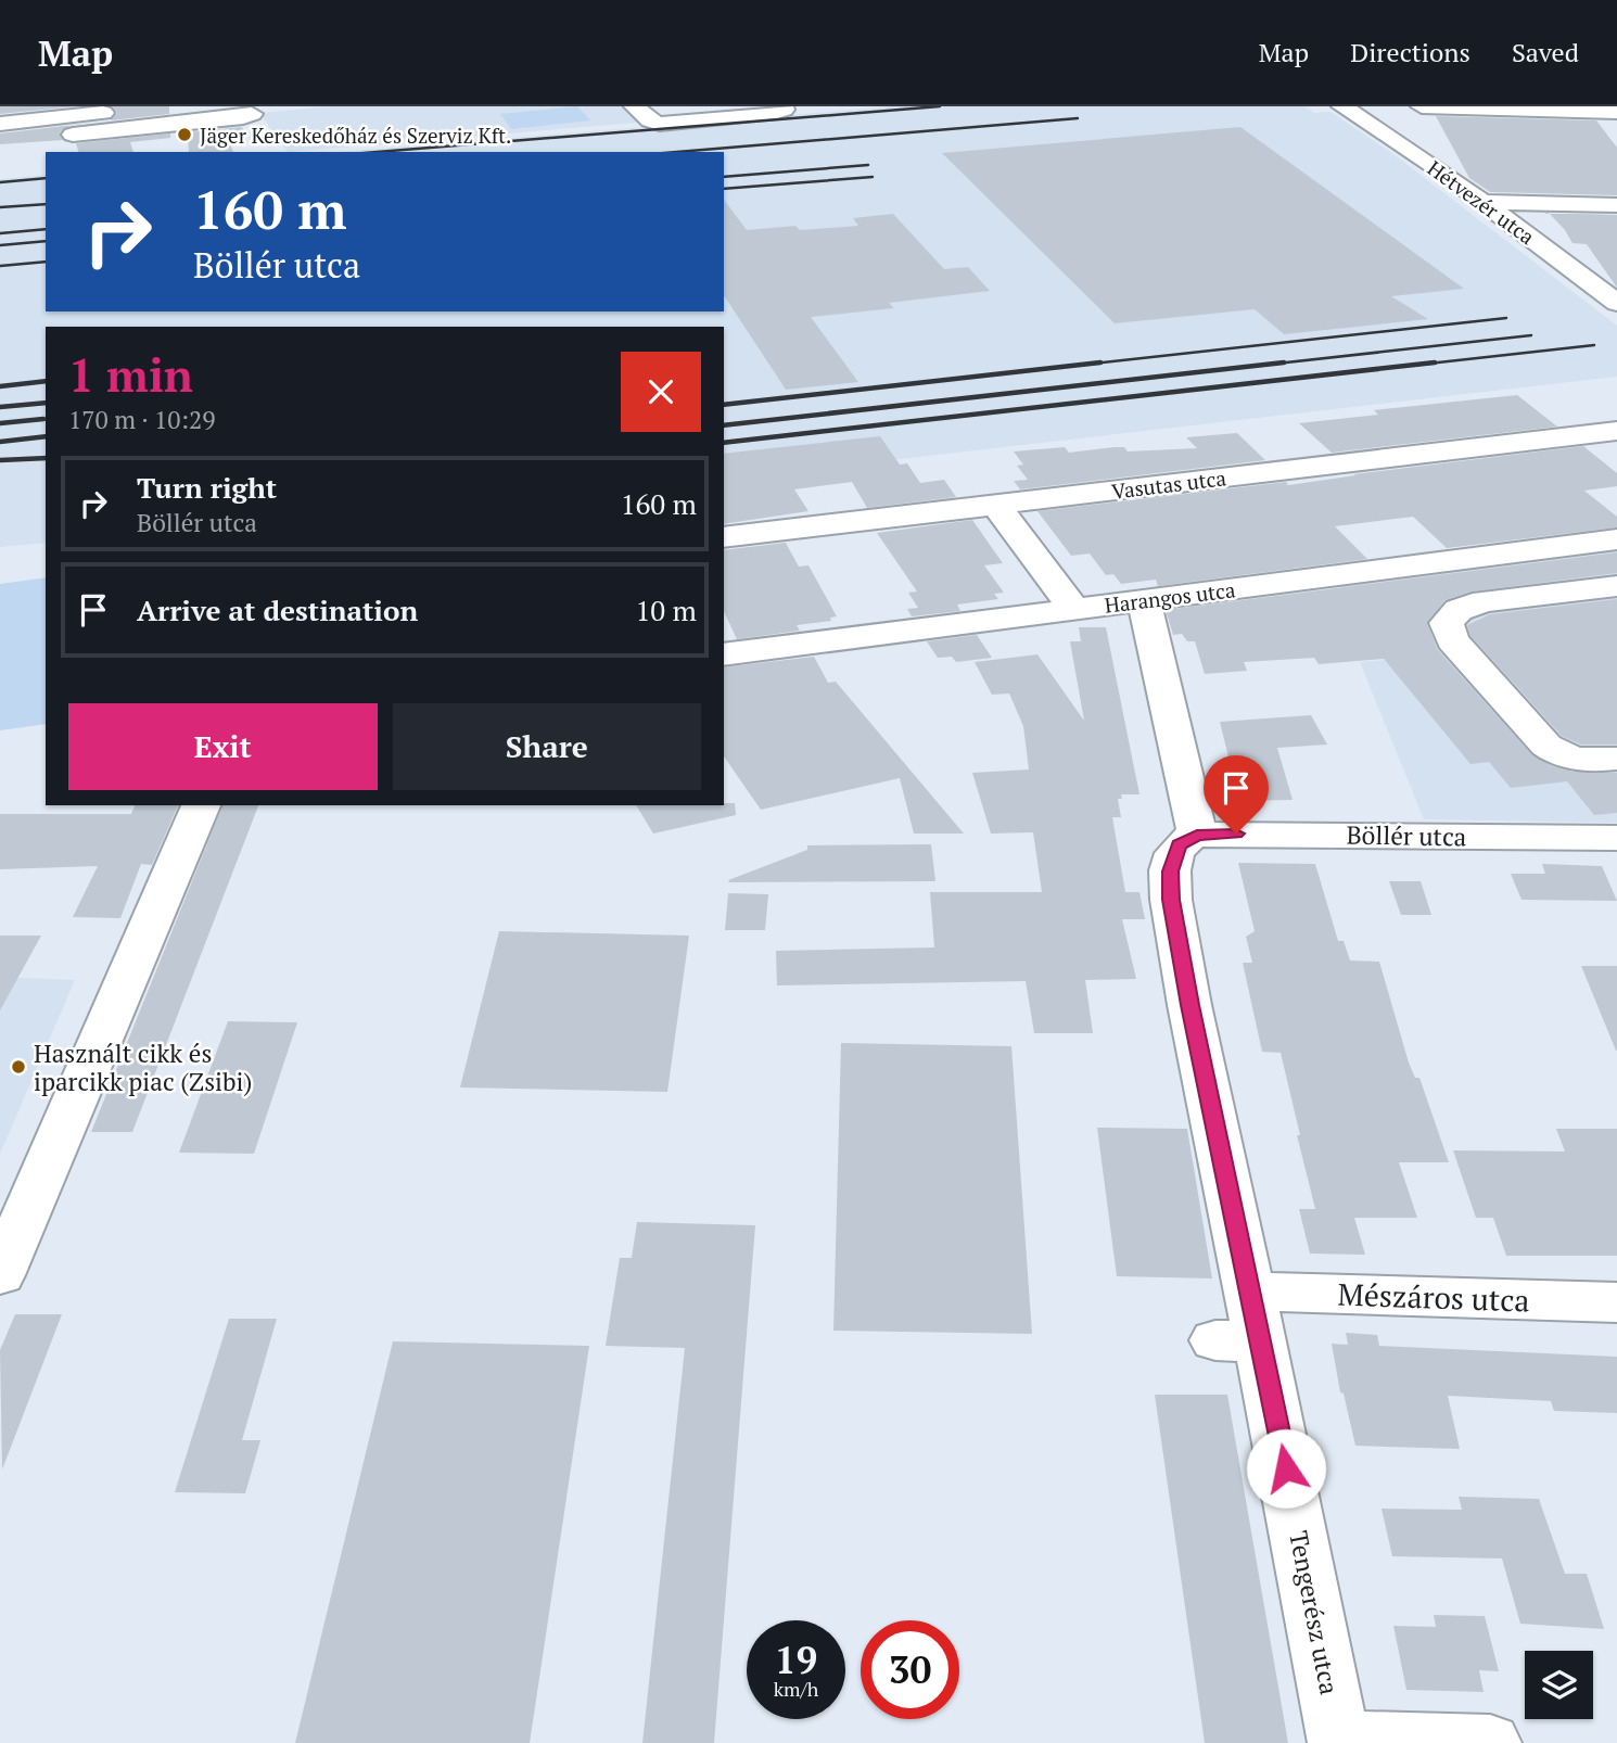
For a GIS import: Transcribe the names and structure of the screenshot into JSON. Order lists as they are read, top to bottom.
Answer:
{
  "streets": {
    "street": [
      "Hétvezér utca",
      "Vasutas utca",
      "Harangos utca",
      "Böllér utca",
      "Mészáros utca",
      "Tengerész utca"
    ]
  },
  "crossings": [
    ["Böllér utca", "Tengerész utca"],
    ["Mészáros utca", "Tengerész utca"]
  ],
  "places": ["Jäger Kereskedőház és Szerviz Kft.", "Használt cikk és iparcikk piac (Zsibi)"],
  "page": {
    "header": "Map",
    "nav": ["Map", "Directions", "Saved"],
    "turn": ["160 m", "Böllér utca"],
    "heading": ["1 min", "170 m · 10:29"],
    "list": [
      {
        "name": "Turn right",
        "note": "Böllér utca",
        "value": "160 m"
      },
      {
        "name": "Arrive at destination",
        "value": "10 m"
      }
    ],
    "buttons": ["Exit", "Share"],
    "speed": "19 km/h",
    "limit": "30"
  }
}
